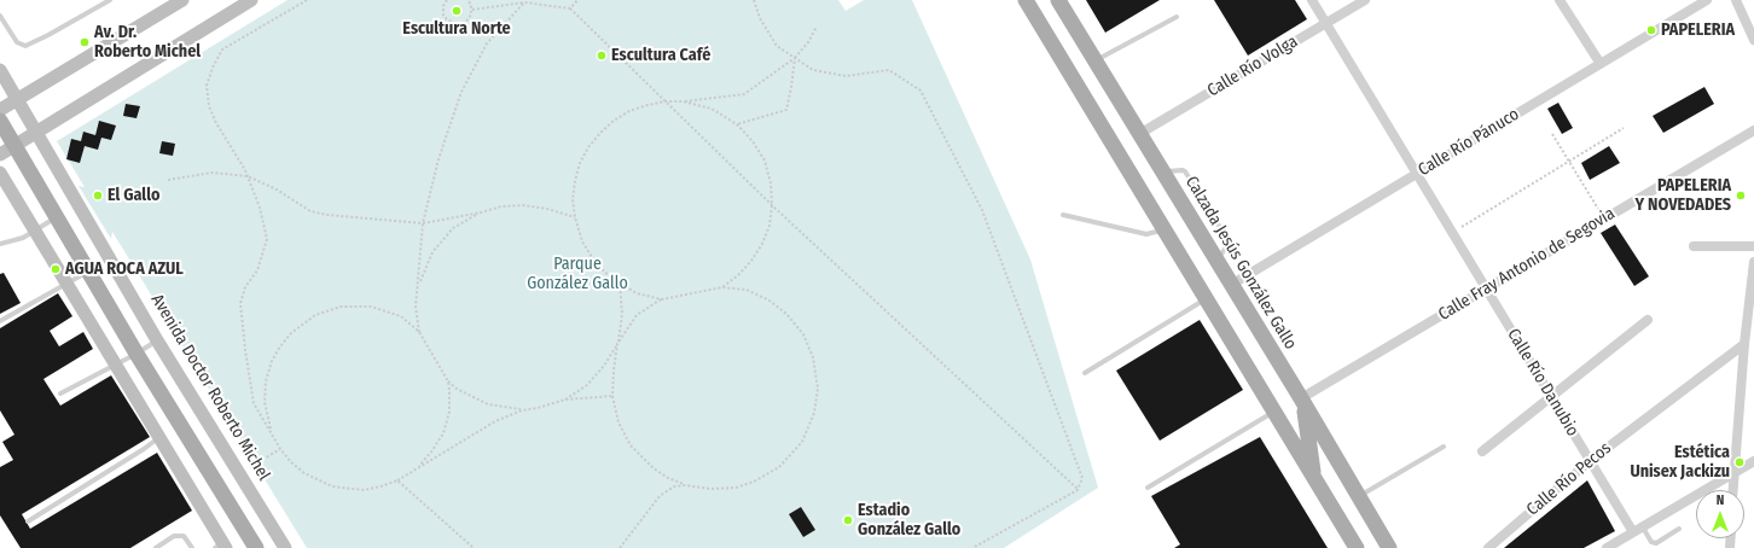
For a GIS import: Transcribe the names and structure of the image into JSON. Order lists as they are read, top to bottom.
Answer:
{
  "streets": {
    "main road": ["Calzada Jesús González Gallo", "Avenida Doctor Roberto Michel"],
    "street": [
      "Calle Río Volga",
      "Calle Río Pánuco",
      "Calle Fray Antonio de Segovia",
      "Calle Río Danubio",
      "Calle Río Pecos"
    ]
  },
  "crossings": [
    ["Calle Río Volga", "Calzada Jesús González Gallo"],
    ["Calle Río Volga", "Calle Río Danubio"],
    ["Calle Río Pánuco", "Calzada Jesús González Gallo"],
    ["Calle Río Pánuco", "Calle Río Danubio"],
    ["Calzada Jesús González Gallo", "Calle Fray Antonio de Segovia"],
    ["Calle Fray Antonio de Segovia", "Calle Río Danubio"],
    ["Calle Río Danubio", "Calle Río Pecos"]
  ],
  "parks": ["Parque González Gallo"],
  "places": [
    "Escultura Norte",
    "PAPELERIA",
    "Av. Dr. Roberto Michel",
    "Escultura Café",
    "El Gallo",
    "PAPELERIA Y NOVEDADES",
    "AGUA ROCA AZUL",
    "Estética Unisex Jackizu",
    "Estadio González Gallo"
  ],
  "north": "top"
}
